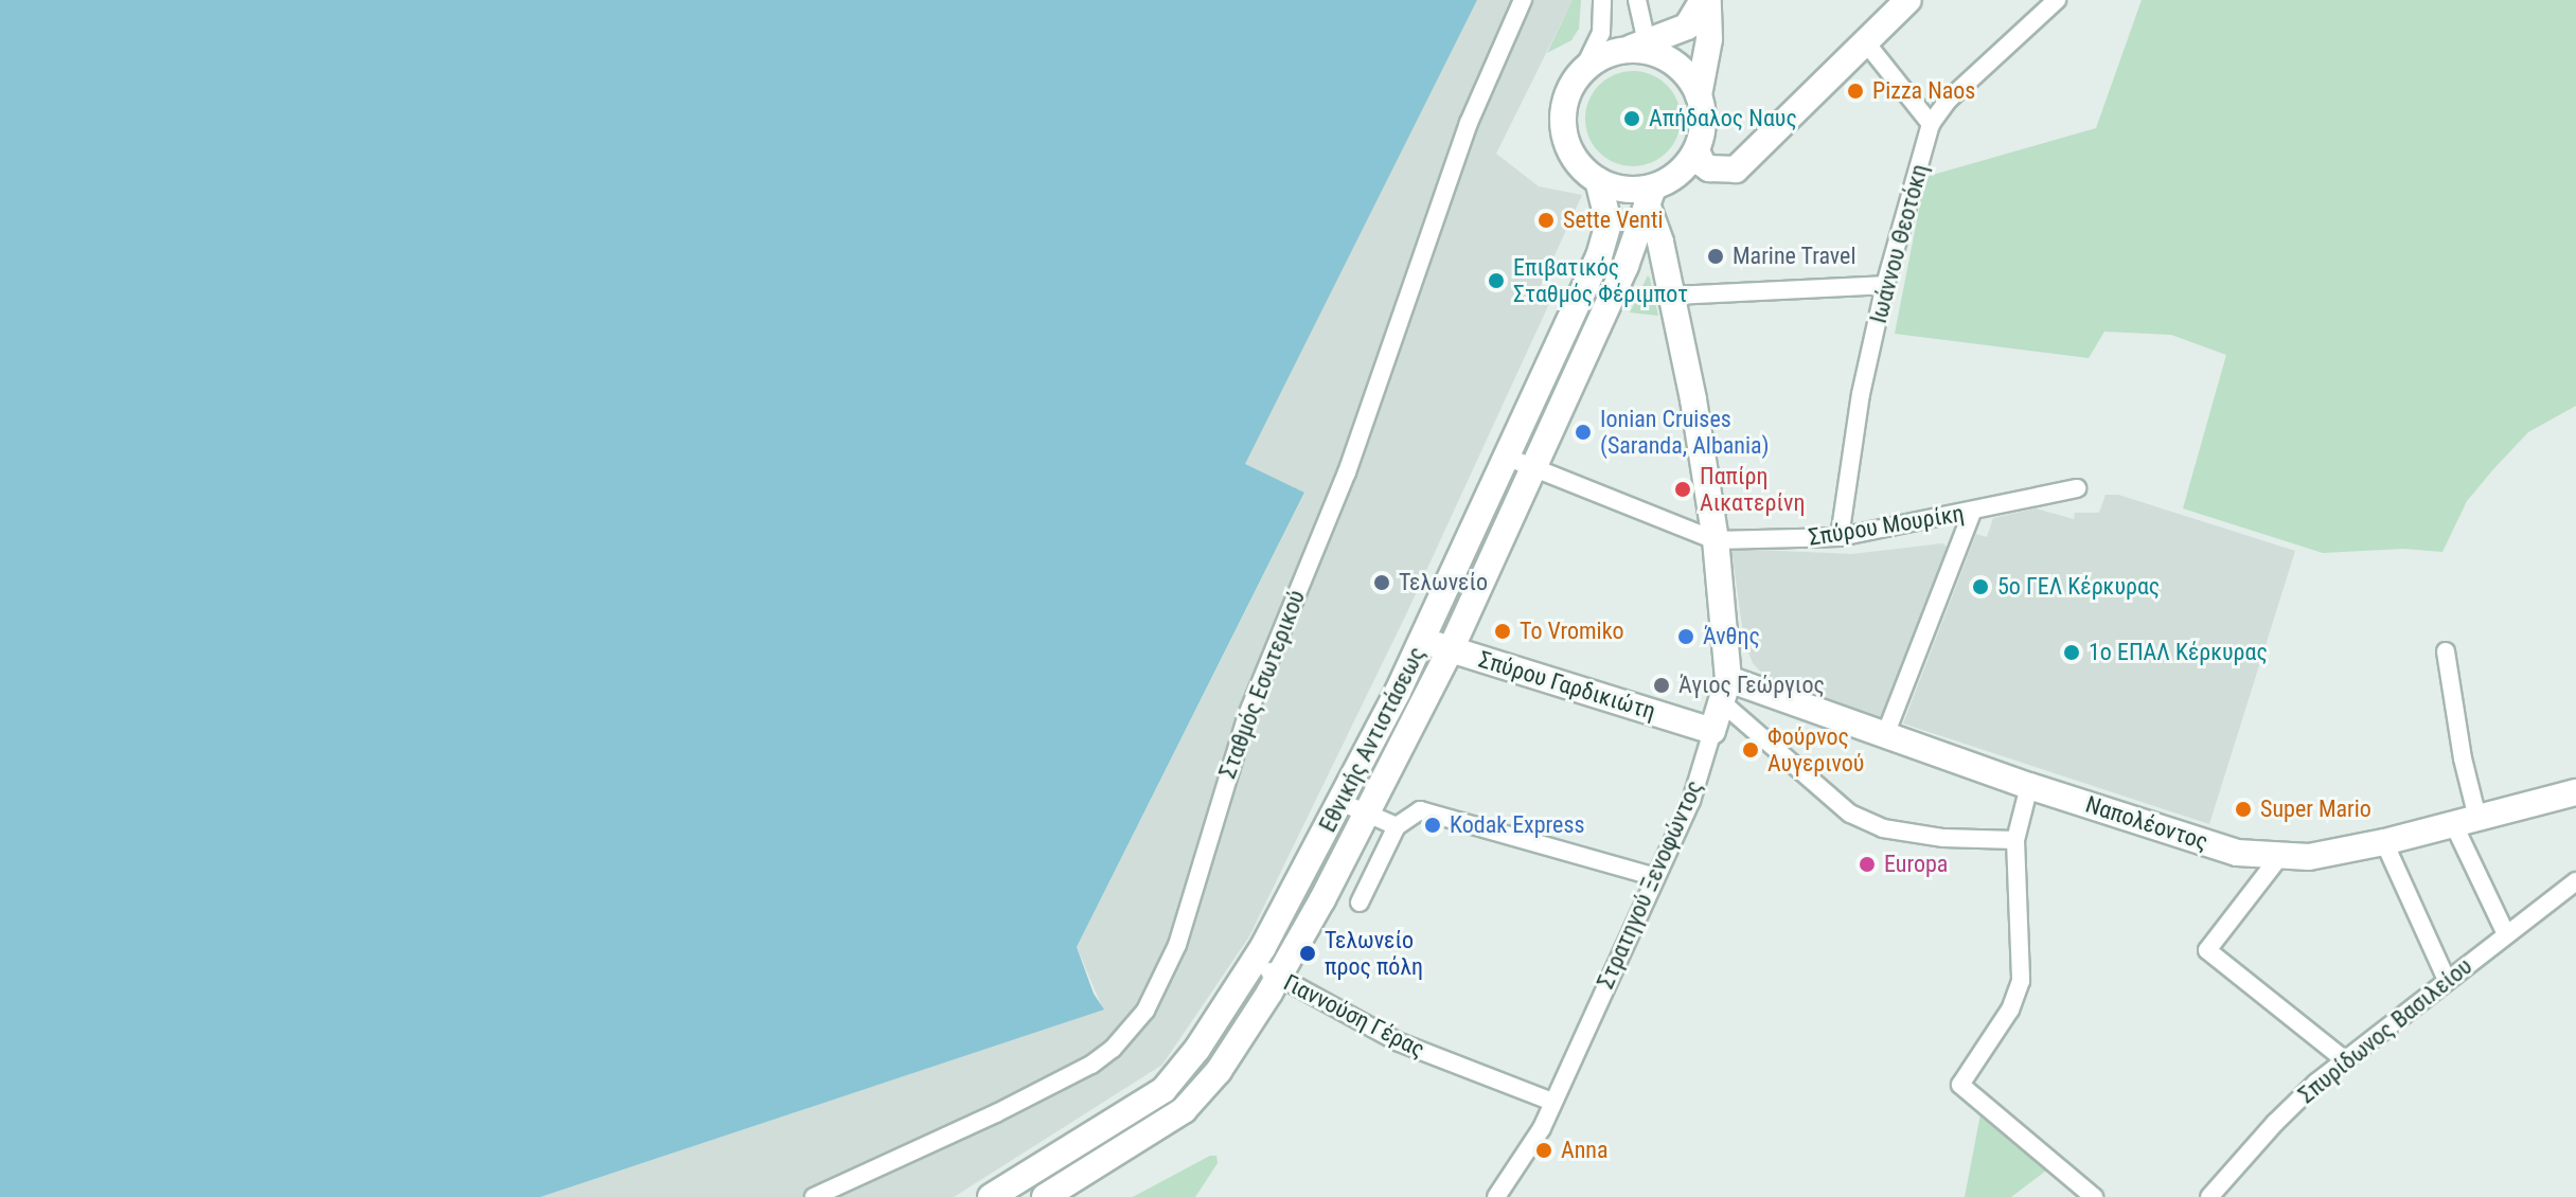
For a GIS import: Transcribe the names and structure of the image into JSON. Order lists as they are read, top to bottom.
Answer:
{
  "streets": {
    "main road": [
      "Σπύρου Γαρδικιώτη",
      "Εθνικής Αντιστάσεως",
      "Ναπολέοντος",
      "Στρατηγού Ξενοφώντος"
    ],
    "street": [
      "Ιωάννου Θεοτόκη",
      "Σπύρου Μουρίκη",
      "Σταθμός Εσωτερικού",
      "Γιαννούση Γέρας",
      "Σπυρίδωνος Βασιλείου"
    ]
  },
  "crossings": [
    ["Ιωάννου Θεοτόκη", "Σπύρου Μουρίκη"],
    ["Σπύρου Μουρίκη", "Εθνικής Αντιστάσεως"],
    ["Σπύρου Μουρίκη", "Στρατηγού Ξενοφώντος"],
    ["Σπύρου Γαρδικιώτη", "Εθνικής Αντιστάσεως"],
    ["Σπύρου Γαρδικιώτη", "Στρατηγού Ξενοφώντος"],
    ["Εθνικής Αντιστάσεως", "Στρατηγού Ξενοφώντος"],
    ["Εθνικής Αντιστάσεως", "Γιαννούση Γέρας"],
    ["Ναπολέοντος", "Στρατηγού Ξενοφώντος"],
    ["Στρατηγού Ξενοφώντος", "Γιαννούση Γέρας"]
  ],
  "places": [
    "Pizza Naos",
    "Απήδαλος Ναυς",
    "Sette Venti",
    "Marine Travel",
    "Επιβατικός Σταθμός Φέριμποτ",
    "Ionian Cruises (Saranda, Albania)",
    "Παπίρη Αικατερίνη",
    "Τελωνείο",
    "5ο ΓΕΛ Κέρκυρας",
    "To Vromiko",
    "Άνθης",
    "1ο ΕΠΑΛ Κέρκυρας",
    "Άγιος Γεώργιος",
    "Φούρνος Αυγερινού",
    "Super Mario",
    "Kodak Express",
    "Europa",
    "Τελωνείο προς πόλη",
    "Anna"
  ]
}
